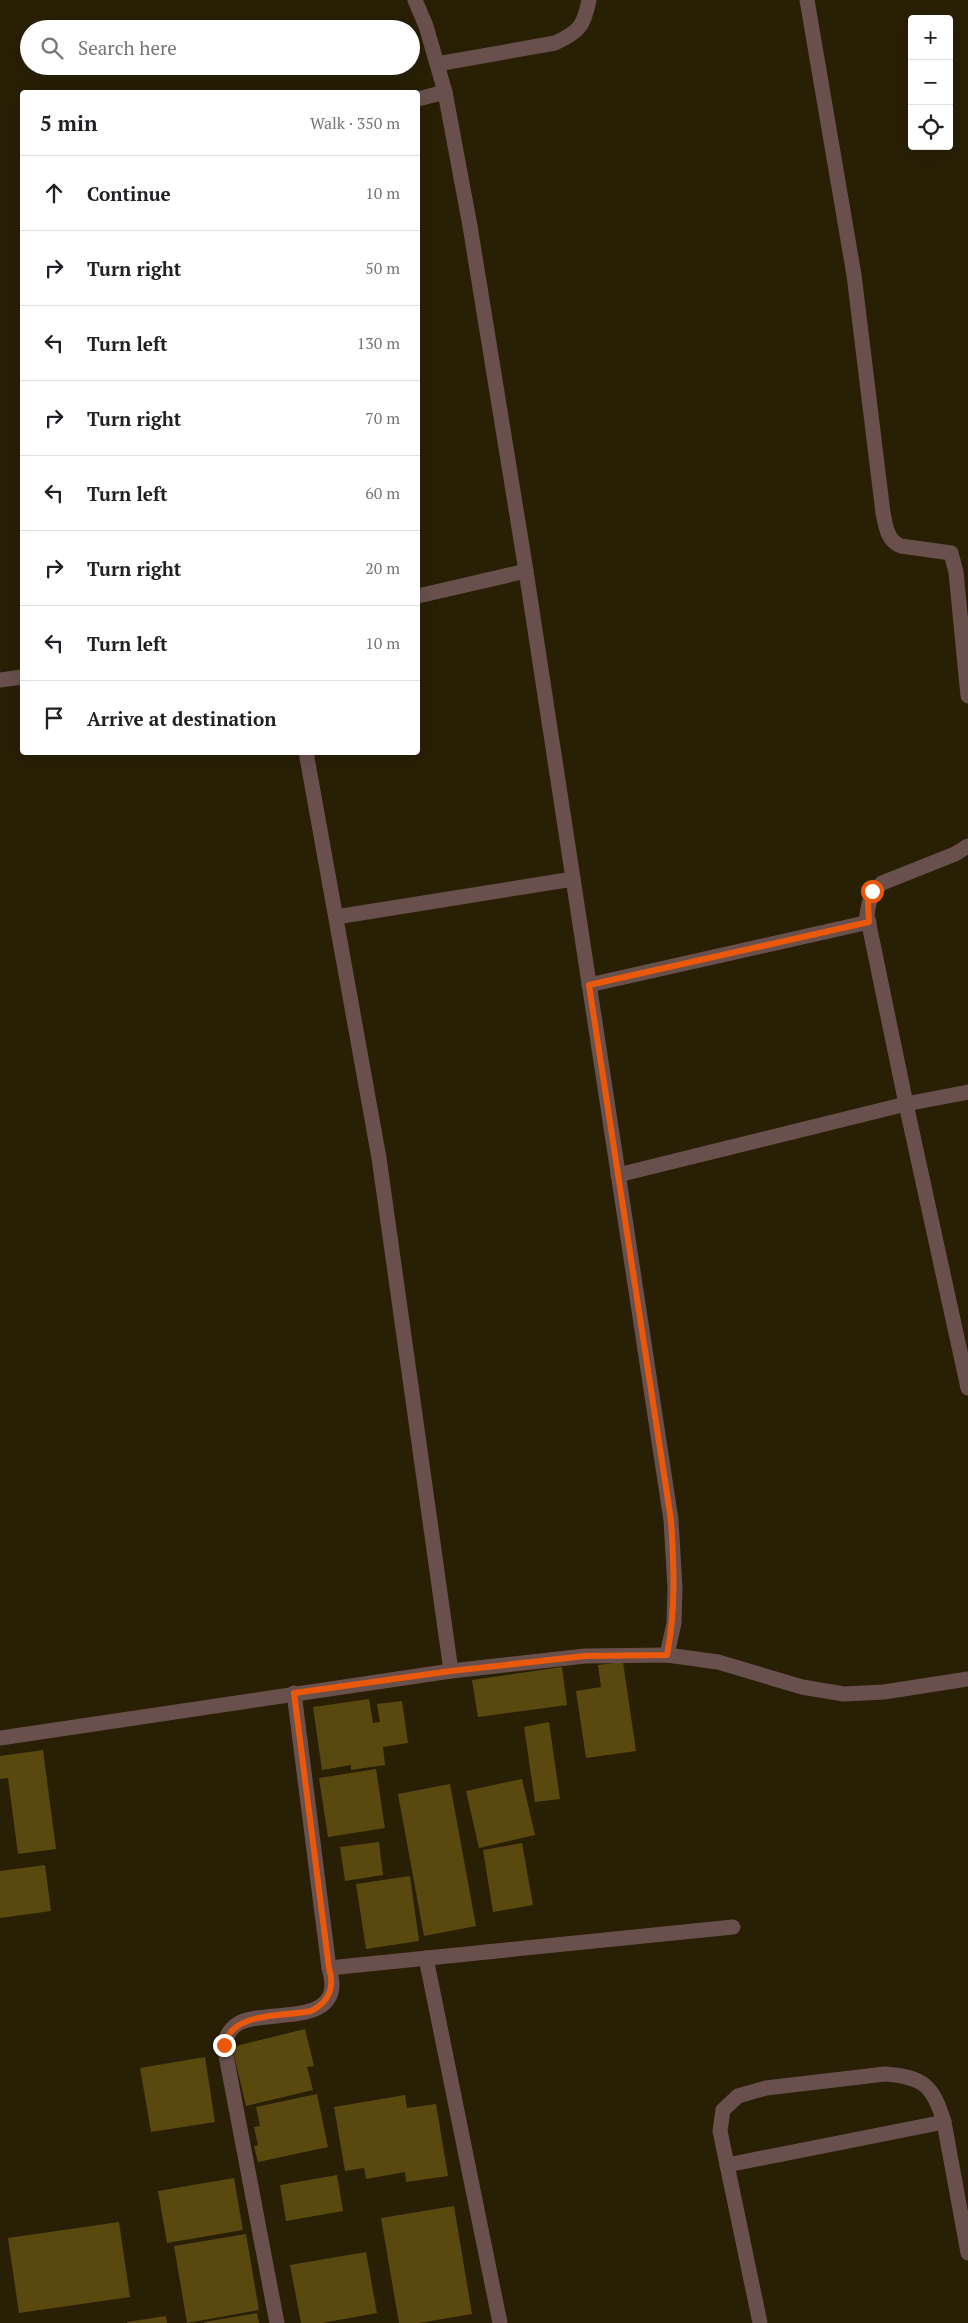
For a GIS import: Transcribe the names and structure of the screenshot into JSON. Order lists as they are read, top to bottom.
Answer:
{
  "page": {
    "map_buttons": ["+", "−"],
    "search": "Search here",
    "heading": ["5 min", "Walk · 350 m"],
    "list": [
      ["Continue", "10 m"],
      ["Turn right", "50 m"],
      ["Turn left", "130 m"],
      ["Turn right", "70 m"],
      ["Turn left", "60 m"],
      ["Turn right", "20 m"],
      ["Turn left", "10 m"],
      "Arrive at destination"
    ]
  }
}
